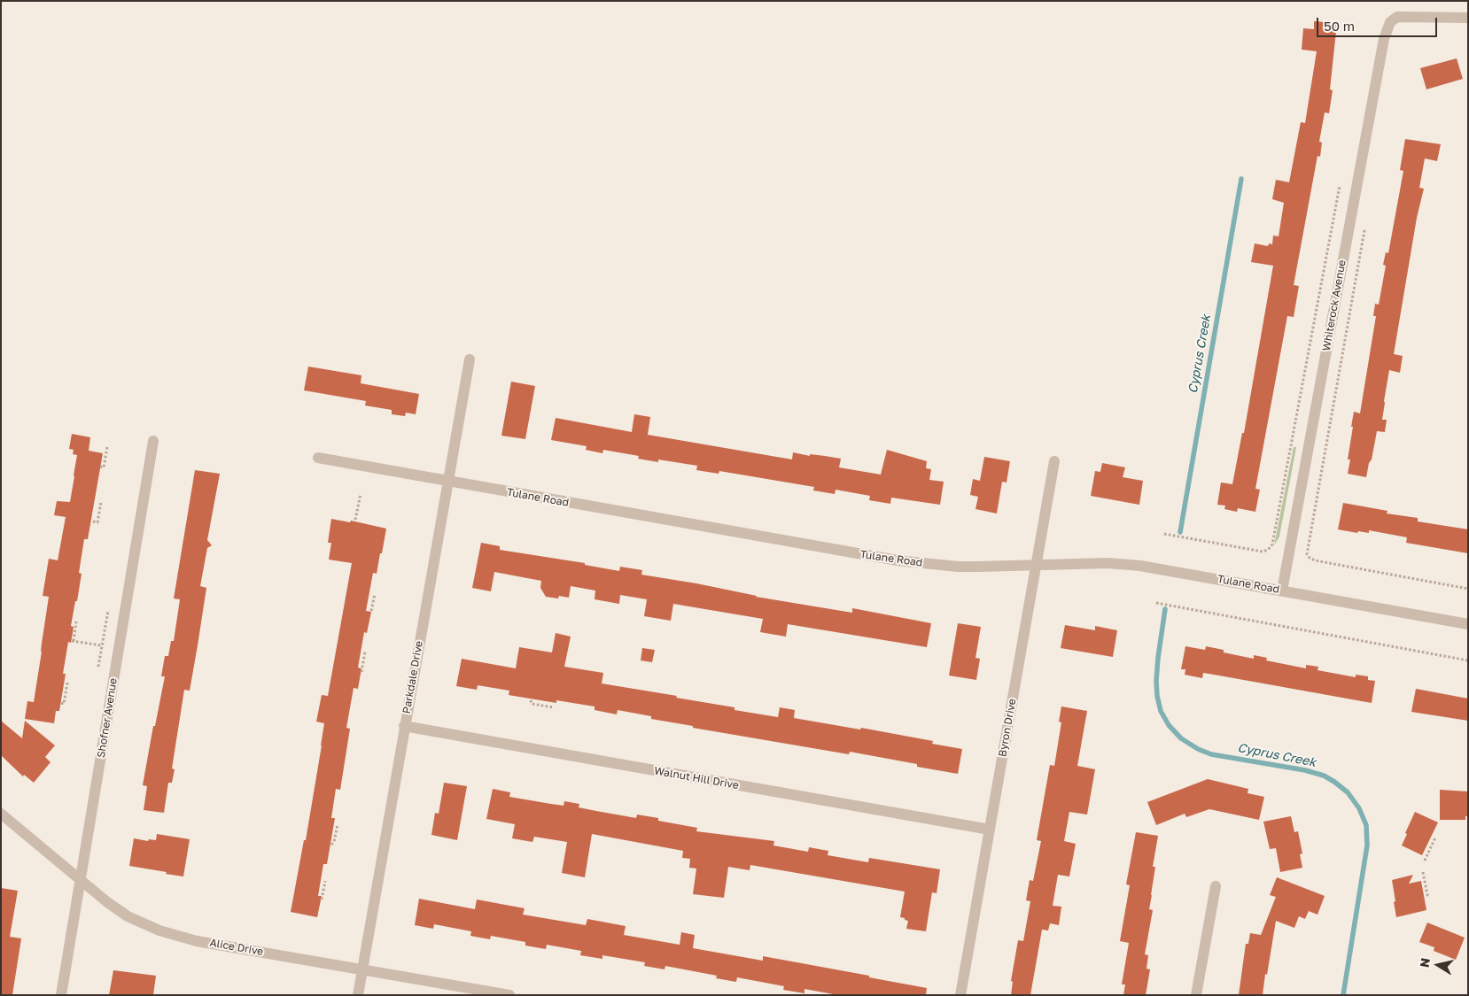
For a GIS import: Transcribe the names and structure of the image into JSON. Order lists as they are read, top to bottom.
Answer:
{
  "streets": {
    "street": [
      "Whiterock Avenue",
      "Tulane Road",
      "Parkdale Drive",
      "Shofner Avenue",
      "Byron Drive",
      "Walnut Hill Drive",
      "Alice Drive"
    ]
  },
  "crossings": [
    ["Whiterock Avenue", "Tulane Road"],
    ["Tulane Road", "Parkdale Drive"],
    ["Tulane Road", "Byron Drive"],
    ["Parkdale Drive", "Walnut Hill Drive"],
    ["Parkdale Drive", "Alice Drive"],
    ["Shofner Avenue", "Alice Drive"],
    ["Byron Drive", "Walnut Hill Drive"]
  ],
  "water": ["Cyprus Creek"],
  "scale_bar": "50 m",
  "north": "left"
}
